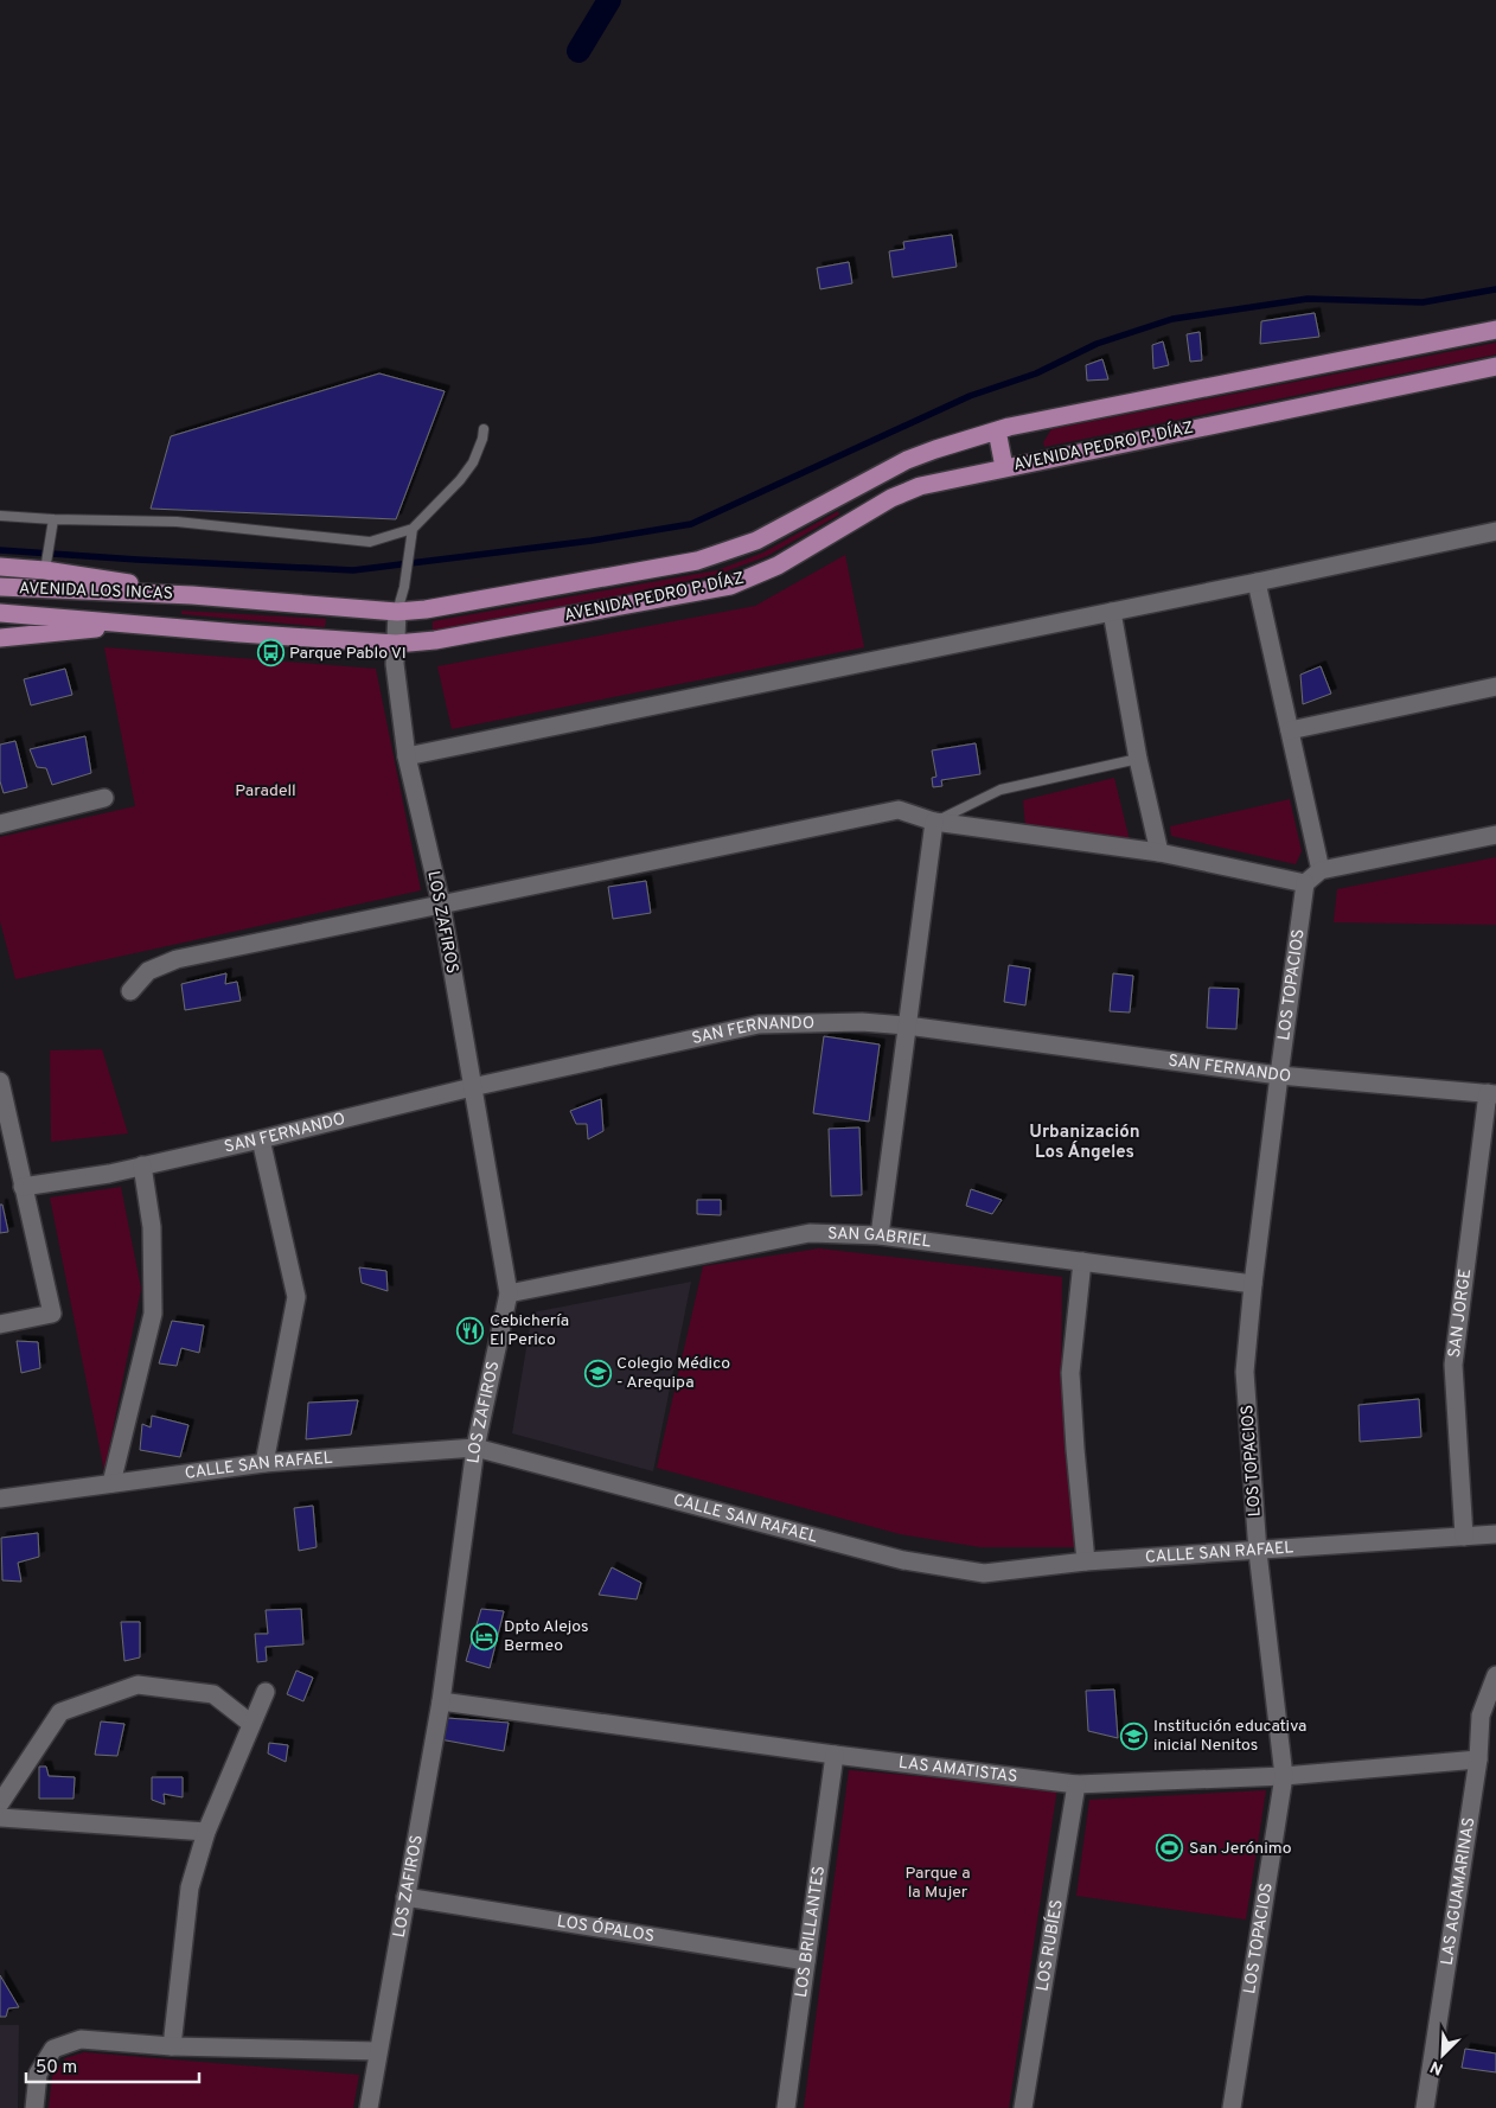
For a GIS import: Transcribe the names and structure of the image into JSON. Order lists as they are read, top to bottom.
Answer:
{
  "streets": {
    "main road": ["AVENIDA PEDRO P. DÍAZ", "AVENIDA LOS INCAS"],
    "street": [
      "LOS ZAFIROS",
      "LOS TOPACIOS",
      "SAN FERNANDO",
      "SAN GABRIEL",
      "SAN JORGE",
      "CALLE SAN RAFAEL",
      "LAS AMATISTAS",
      "LAS AGUAMARINAS",
      "LOS ÓPALOS",
      "LOS BRILLANTES",
      "LOS RUBÍES"
    ]
  },
  "crossings": [
    ["AVENIDA PEDRO P. DÍAZ", "AVENIDA LOS INCAS"],
    ["AVENIDA PEDRO P. DÍAZ", "LOS ZAFIROS"],
    ["LOS ZAFIROS", "SAN FERNANDO"],
    ["LOS ZAFIROS", "SAN GABRIEL"],
    ["LOS ZAFIROS", "CALLE SAN RAFAEL"],
    ["LOS ZAFIROS", "LAS AMATISTAS"],
    ["LOS ZAFIROS", "LOS ÓPALOS"],
    ["LOS TOPACIOS", "SAN FERNANDO"],
    ["LOS TOPACIOS", "SAN GABRIEL"],
    ["LOS TOPACIOS", "CALLE SAN RAFAEL"],
    ["LOS TOPACIOS", "LAS AMATISTAS"],
    ["SAN FERNANDO", "SAN JORGE"],
    ["SAN JORGE", "CALLE SAN RAFAEL"],
    ["LAS AMATISTAS", "LAS AGUAMARINAS"],
    ["LAS AMATISTAS", "LOS BRILLANTES"],
    ["LAS AMATISTAS", "LOS RUBÍES"],
    ["LOS ÓPALOS", "LOS BRILLANTES"]
  ],
  "districts": ["Urbanización Los Ángeles"],
  "parks": ["Paradell", "Parque a la Mujer"],
  "places": {
    "bus stop": ["Parque Pablo VI"],
    "restaurant": ["Cebichería El Perico"],
    "school or university": ["Colegio Médico - Arequipa", "Institución educativa inicial Nenitos"],
    "hotel": ["Dpto Alejos Bermeo"],
    "sports": ["San Jerónimo"]
  },
  "scale_bar": "50 m",
  "north": "bottom left"
}
